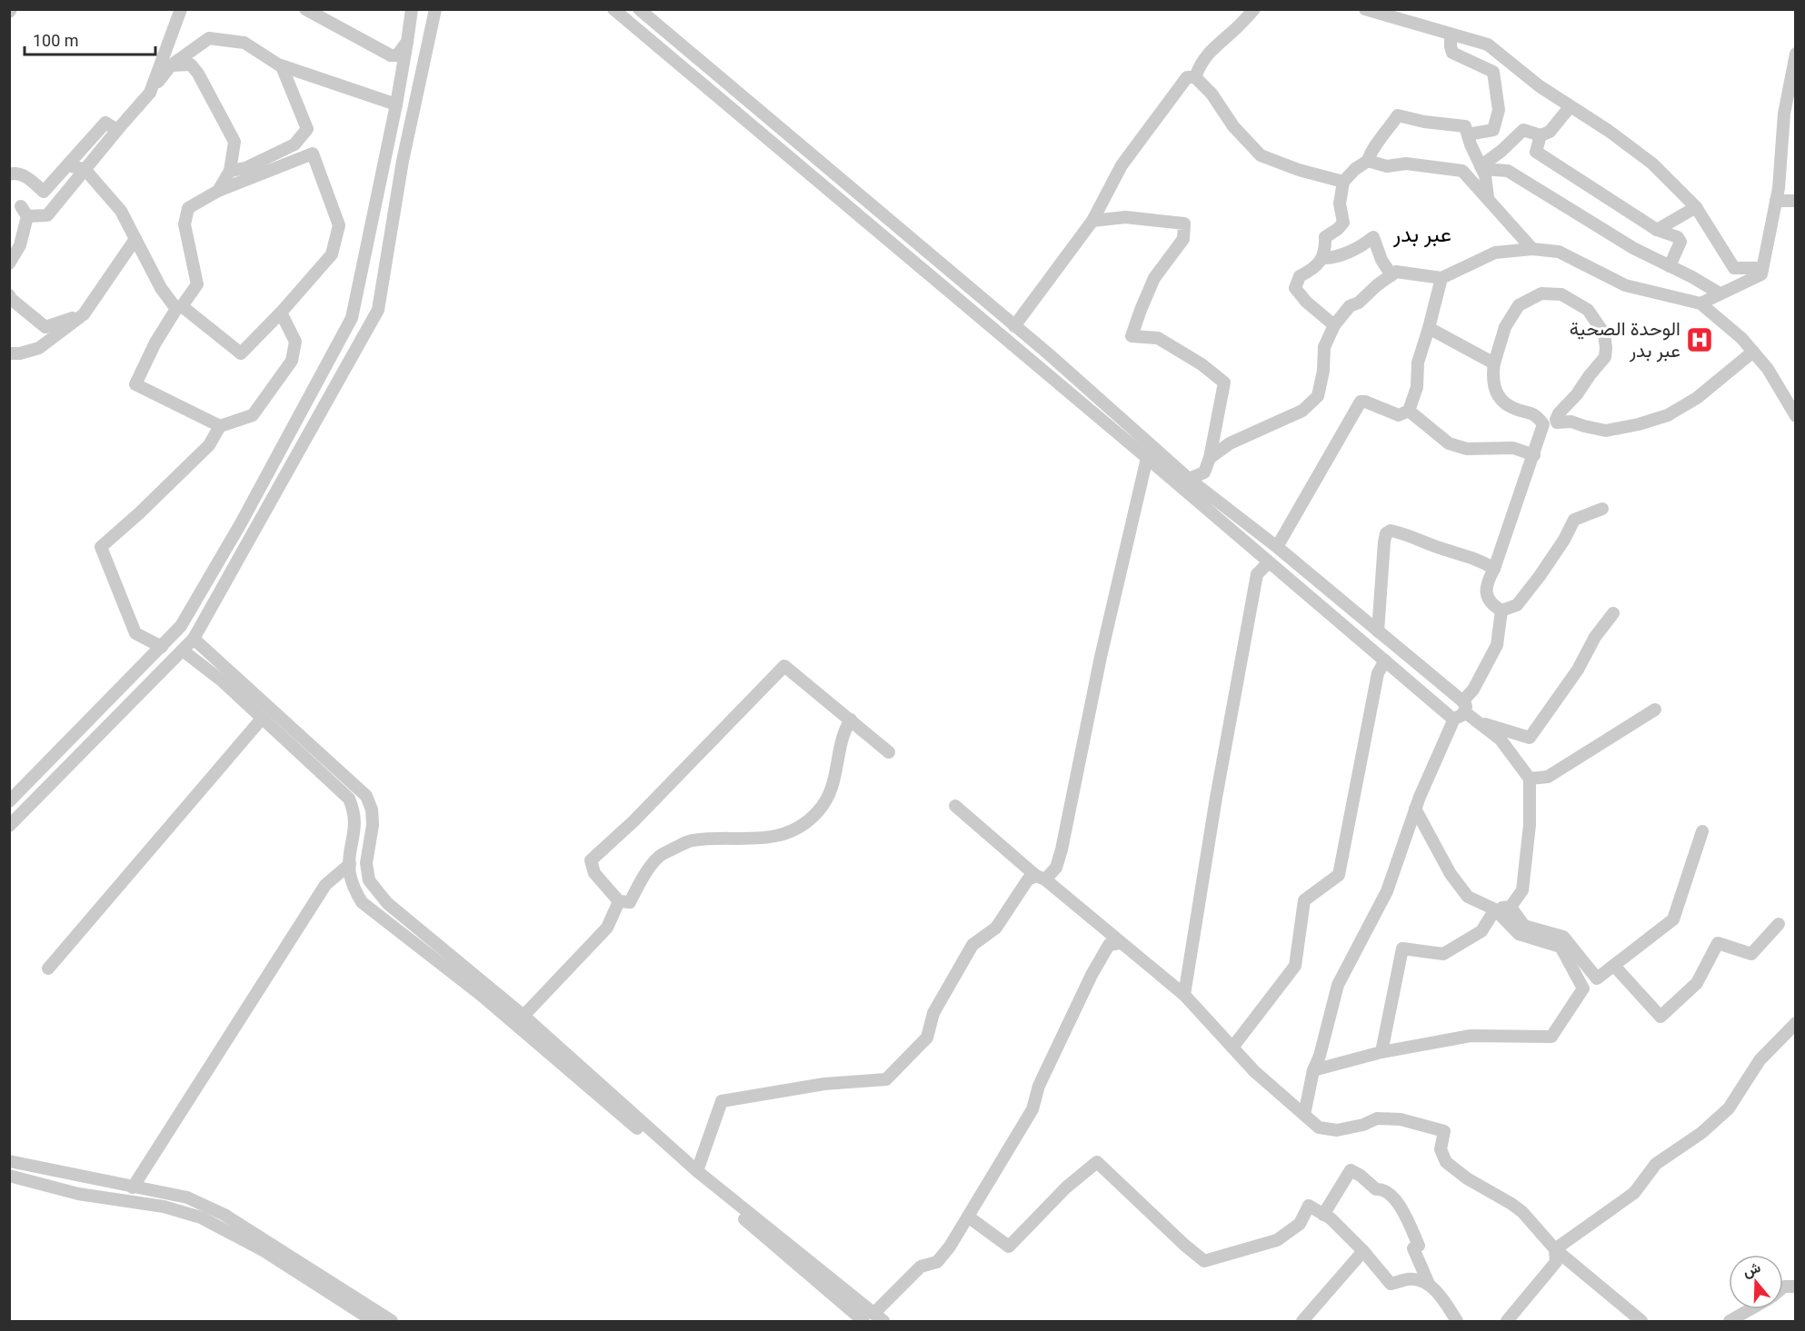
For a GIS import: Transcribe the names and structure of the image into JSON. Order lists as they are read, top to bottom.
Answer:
{
  "districts": ["عبر بدر"],
  "places": {
    "hospital": ["الوحدة الصحية عبر بدر"]
  },
  "scale_bar": "100 m",
  "north": "top"
}
